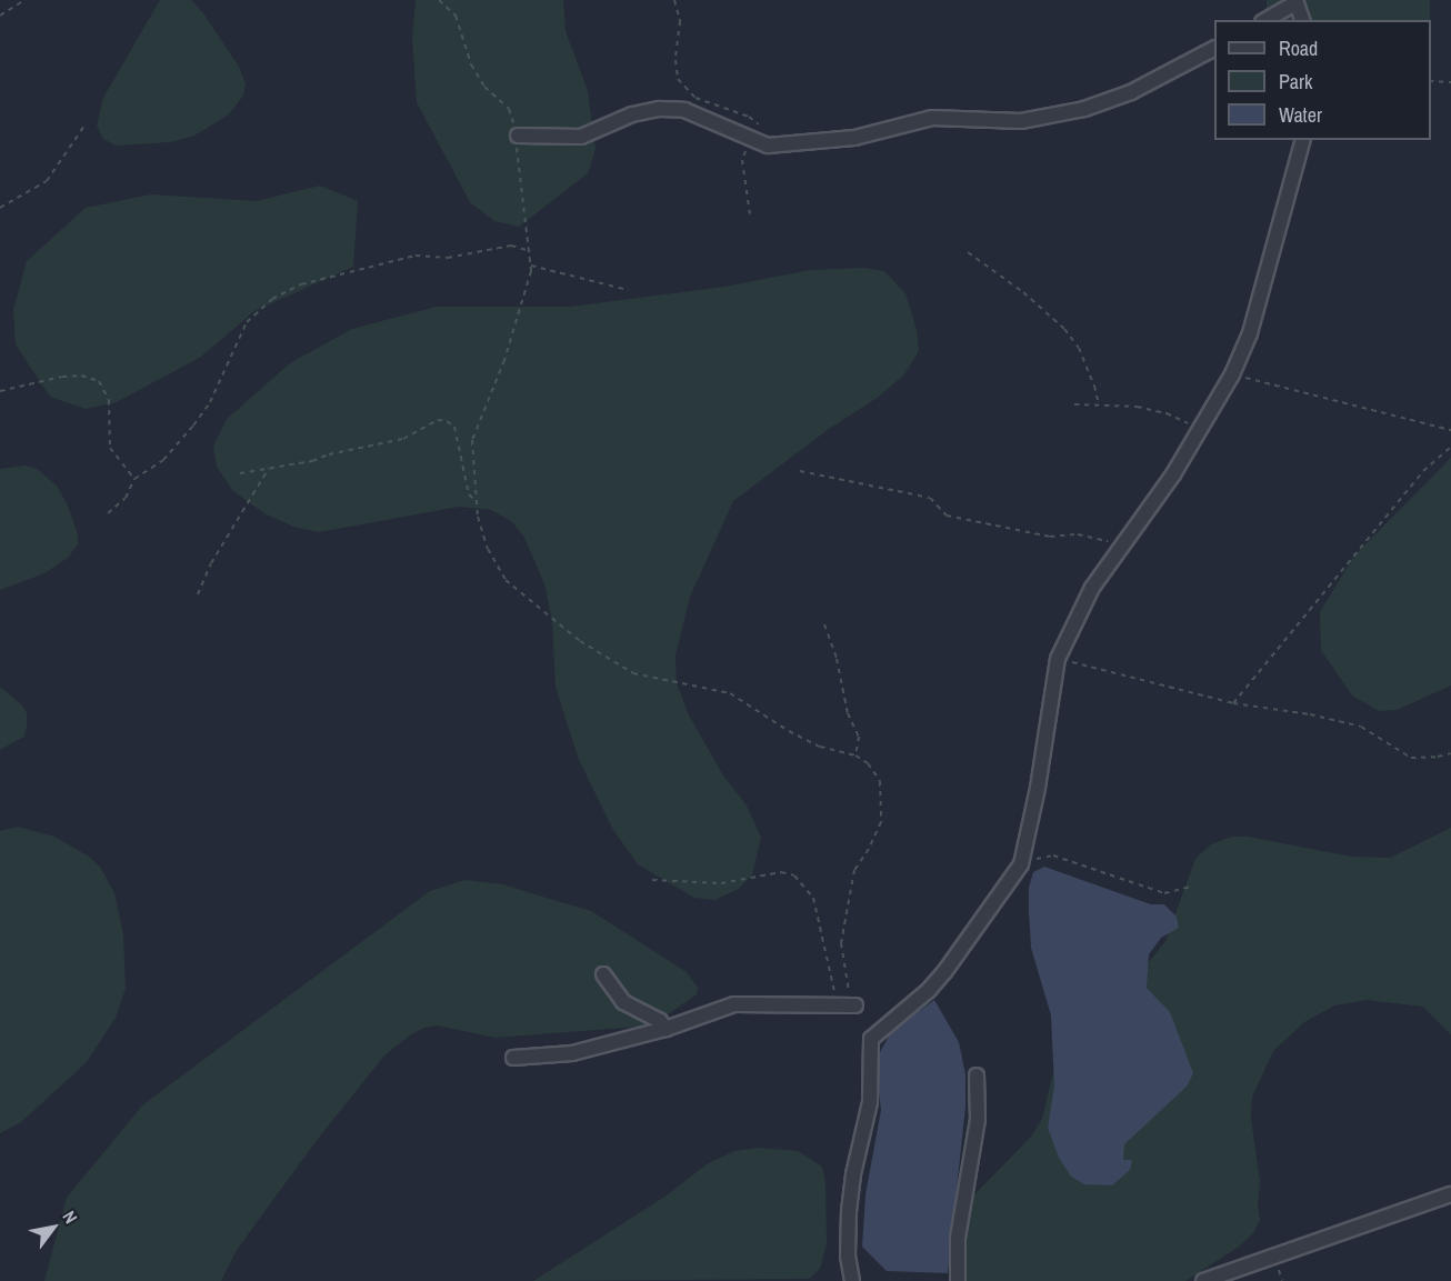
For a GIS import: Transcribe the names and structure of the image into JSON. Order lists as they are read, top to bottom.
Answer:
{
  "legend": ["Road", "Park", "Water"],
  "north": "top right"
}
